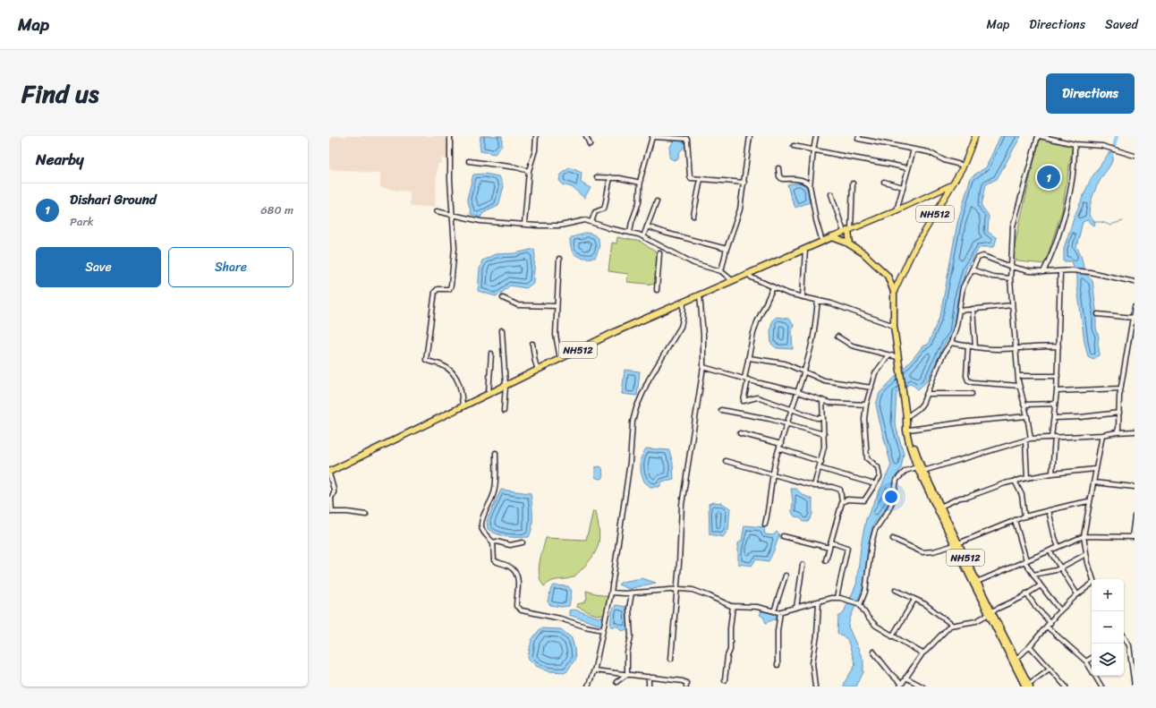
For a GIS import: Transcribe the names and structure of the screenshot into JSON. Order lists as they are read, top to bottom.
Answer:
{
  "streets": {
    "highway": ["NH512"]
  },
  "page": {
    "header": "Map",
    "nav": ["Map", "Directions", "Saved"],
    "title": "Find us",
    "buttons": [
      "Directions",
      ["Save", "Share"]
    ],
    "heading": "Nearby",
    "pins": "1",
    "list": [
      {
        "mark": "1",
        "name": "Dishari Ground",
        "note": "Park",
        "value": "680 m"
      }
    ],
    "map_buttons": ["+", "−"]
  }
}
